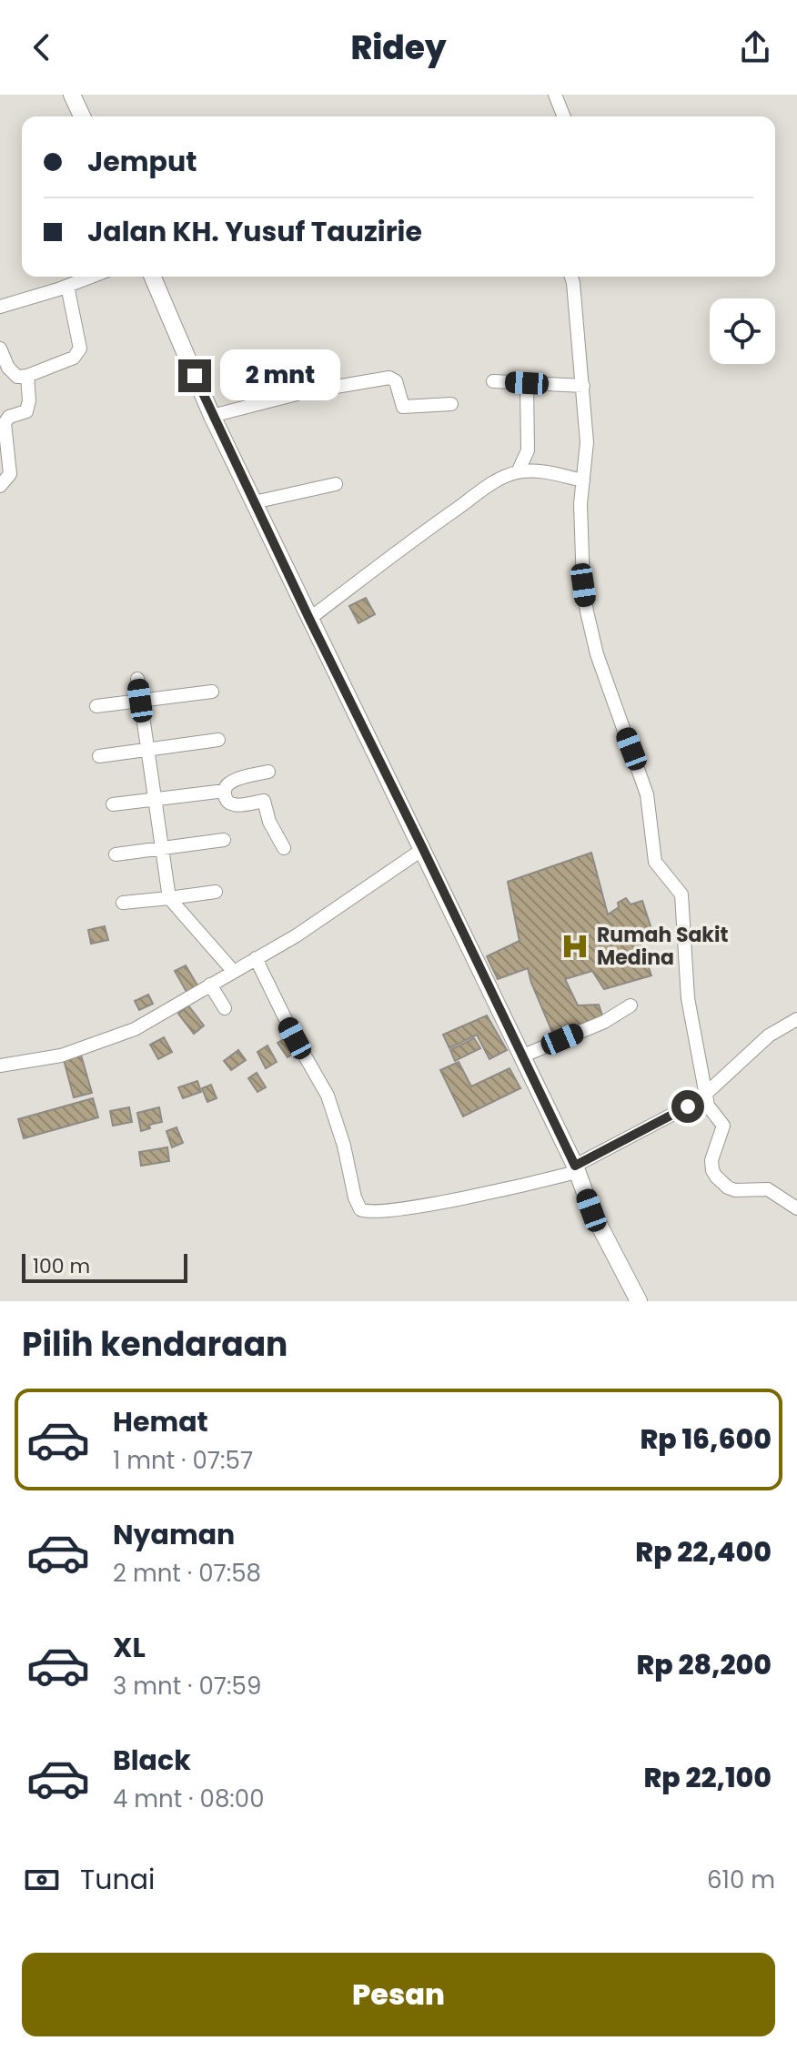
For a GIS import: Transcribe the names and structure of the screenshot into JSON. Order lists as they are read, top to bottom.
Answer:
{
  "places": {
    "hospital": ["Rumah Sakit Medina"]
  },
  "scale_bar": "100 m",
  "page": {
    "header": "Ridey",
    "banner": ["Jemput", "Jalan KH. Yusuf Tauzirie"],
    "bubble": "2 mnt",
    "scale": "100 m",
    "heading": "Pilih kendaraan",
    "list": [
      {
        "name": "Hemat",
        "note": "1 mnt · 07:57",
        "value": "Rp 16,600"
      },
      {
        "name": "Nyaman",
        "note": "2 mnt · 07:58",
        "value": "Rp 22,400"
      },
      {
        "name": "XL",
        "note": "3 mnt · 07:59",
        "value": "Rp 28,200"
      },
      {
        "name": "Black",
        "note": "4 mnt · 08:00",
        "value": "Rp 22,100"
      }
    ],
    "pay": ["Tunai", "610 m"],
    "buttons": "Pesan"
  }
}
